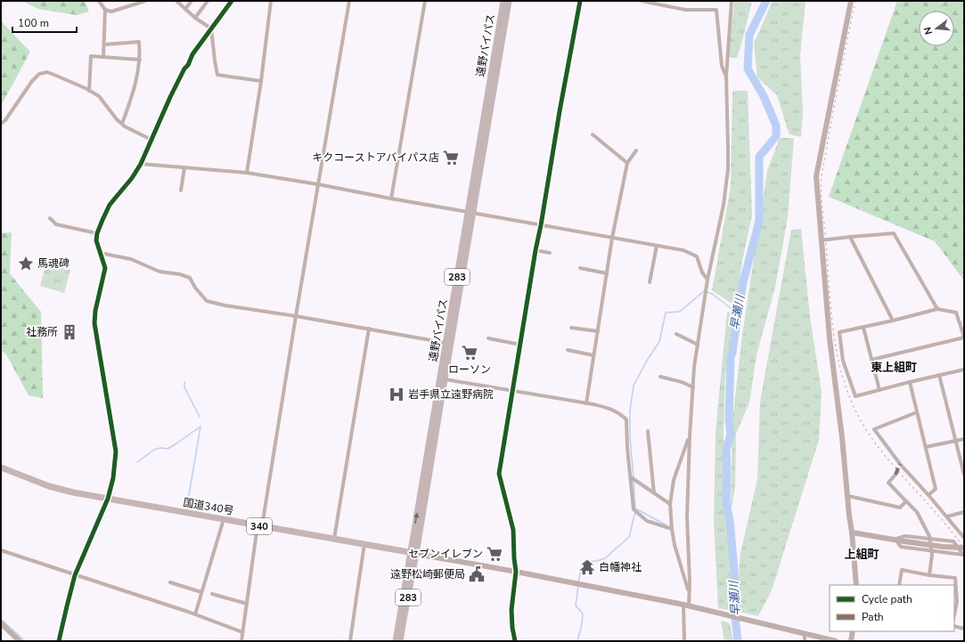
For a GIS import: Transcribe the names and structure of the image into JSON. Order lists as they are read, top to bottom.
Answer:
{
  "streets": {
    "highway": [
      "遠野バイパス",
      "283",
      "国道340号",
      "340"
    ]
  },
  "crossings": [
    ["遠野バイパス", "国道340号"]
  ],
  "districts": ["東上組町", "上組町"],
  "water": ["早瀬川"],
  "places": {
    "supermarket": ["キクコーストアバイパス店", "ローソン", "セブンイレブン"],
    "place": ["馬魂碑"],
    "building": ["社務所"],
    "hospital": ["岩手県立遠野病院"],
    "temple": ["白幡神社"],
    "public building": ["遠野松崎郵便局"]
  },
  "legend": ["Cycle path", "Path"],
  "scale_bar": "100 m",
  "north": "left"
}
